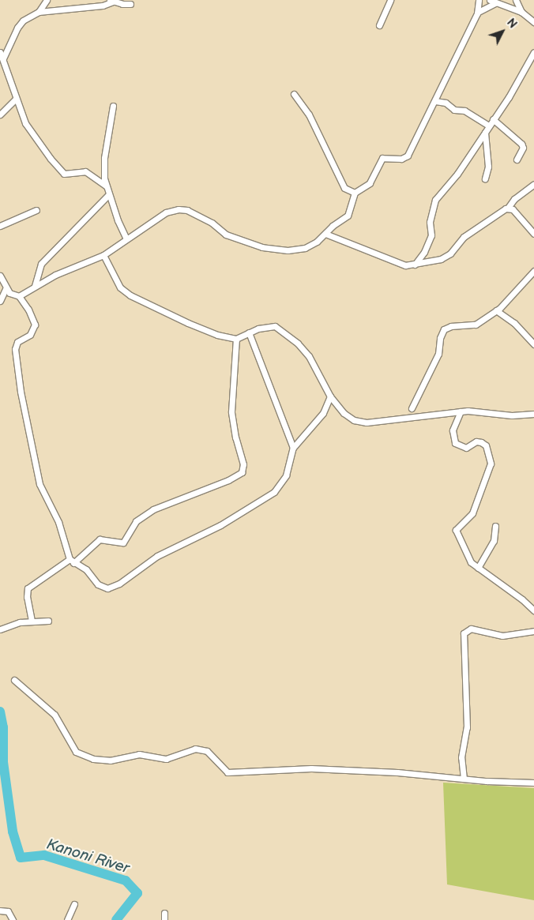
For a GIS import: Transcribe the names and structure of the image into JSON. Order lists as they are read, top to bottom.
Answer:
{
  "water": ["Kanoni River"],
  "north": "top right"
}
